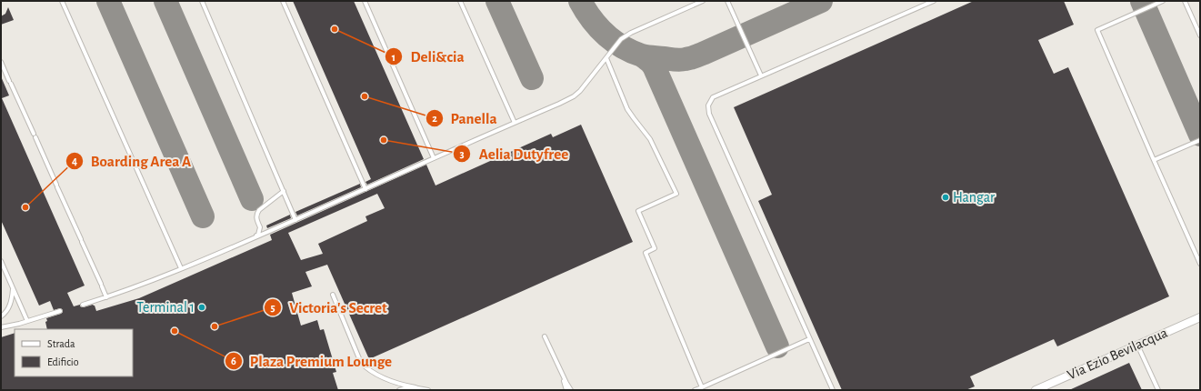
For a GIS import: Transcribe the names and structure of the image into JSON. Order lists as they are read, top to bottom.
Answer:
{
  "streets": {
    "street": ["Via Ezio Bevilacqua"]
  },
  "places": [
    "Deli&cia",
    "Panella",
    "Aelia Dutyfree",
    "Hangar",
    "Boarding Area A",
    "Terminal 1",
    "Victoria's Secret",
    "Plaza Premium Lounge"
  ],
  "legend": ["Strada", "Edificio"]
}
